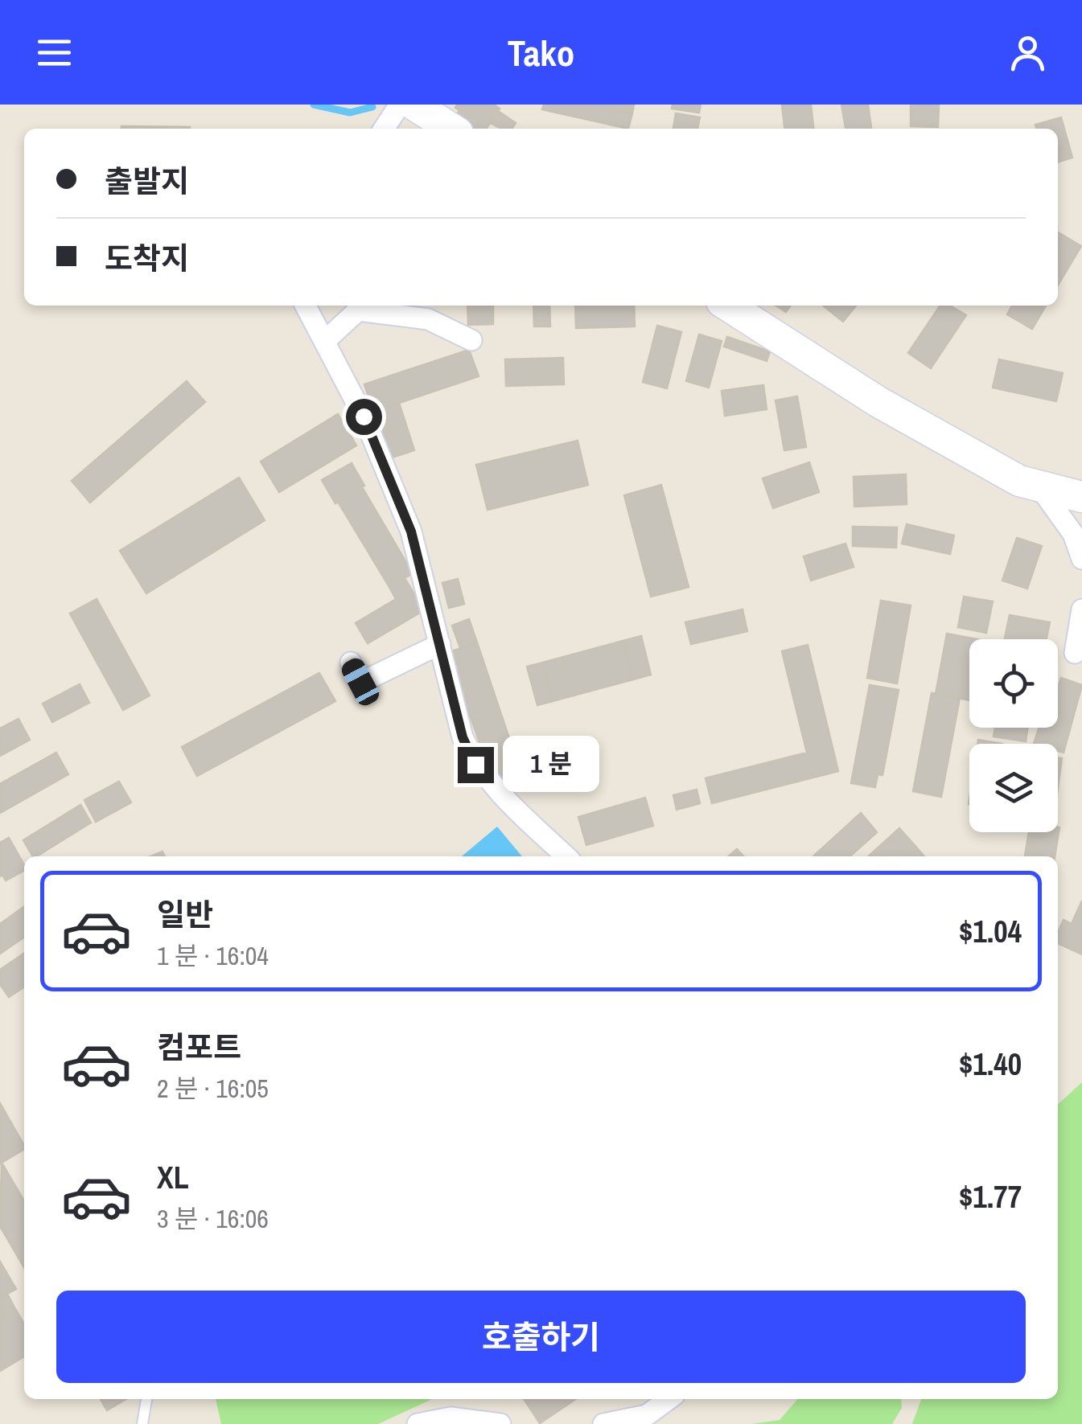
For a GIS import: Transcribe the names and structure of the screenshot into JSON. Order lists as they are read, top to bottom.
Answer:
{
  "page": {
    "header": "Tako",
    "banner": ["출발지", "도착지"],
    "bubble": "1 분",
    "list": [
      {
        "name": "일반",
        "note": "1 분 · 16:04",
        "value": "$1.04"
      },
      {
        "name": "컴포트",
        "note": "2 분 · 16:05",
        "value": "$1.40"
      },
      {
        "name": "XL",
        "note": "3 분 · 16:06",
        "value": "$1.77"
      }
    ],
    "buttons": "호출하기"
  }
}
